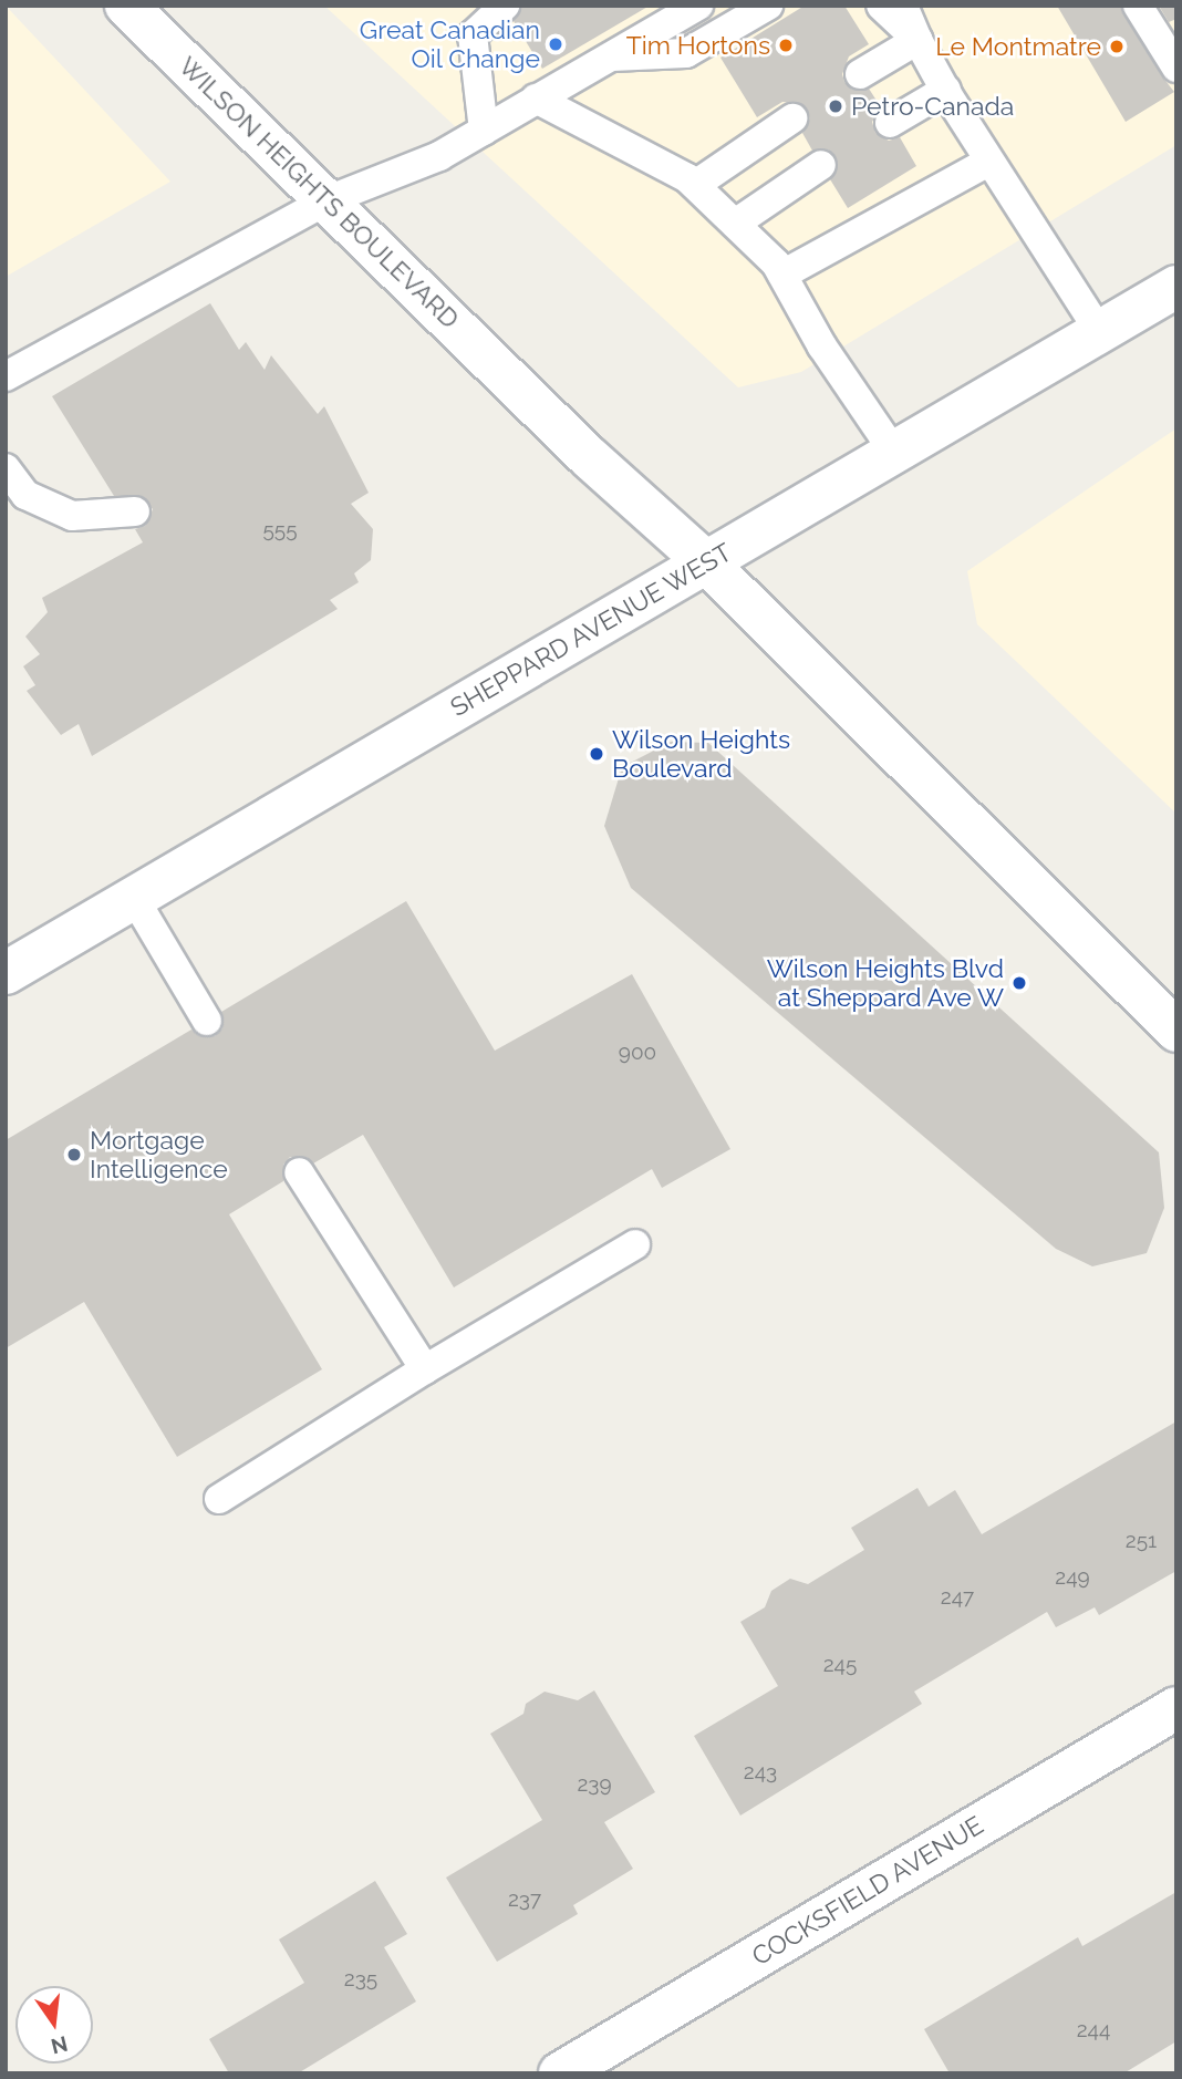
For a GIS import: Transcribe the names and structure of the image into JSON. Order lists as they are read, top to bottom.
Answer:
{
  "streets": {
    "main road": ["WILSON HEIGHTS BOULEVARD", "SHEPPARD AVENUE WEST", "COCKSFIELD AVENUE"]
  },
  "crossings": [
    ["WILSON HEIGHTS BOULEVARD", "SHEPPARD AVENUE WEST"]
  ],
  "places": [
    "Great Canadian Oil Change",
    "Tim Hortons",
    "Le Montmatre",
    "Petro-Canada",
    "Wilson Heights Boulevard",
    "Wilson Heights Blvd at Sheppard Ave W",
    "Mortgage Intelligence"
  ],
  "house_numbers": [
    "555",
    "900",
    "251",
    "249",
    "247",
    "245",
    "243",
    "239",
    "237",
    "235",
    "244"
  ],
  "north": "bottom"
}
